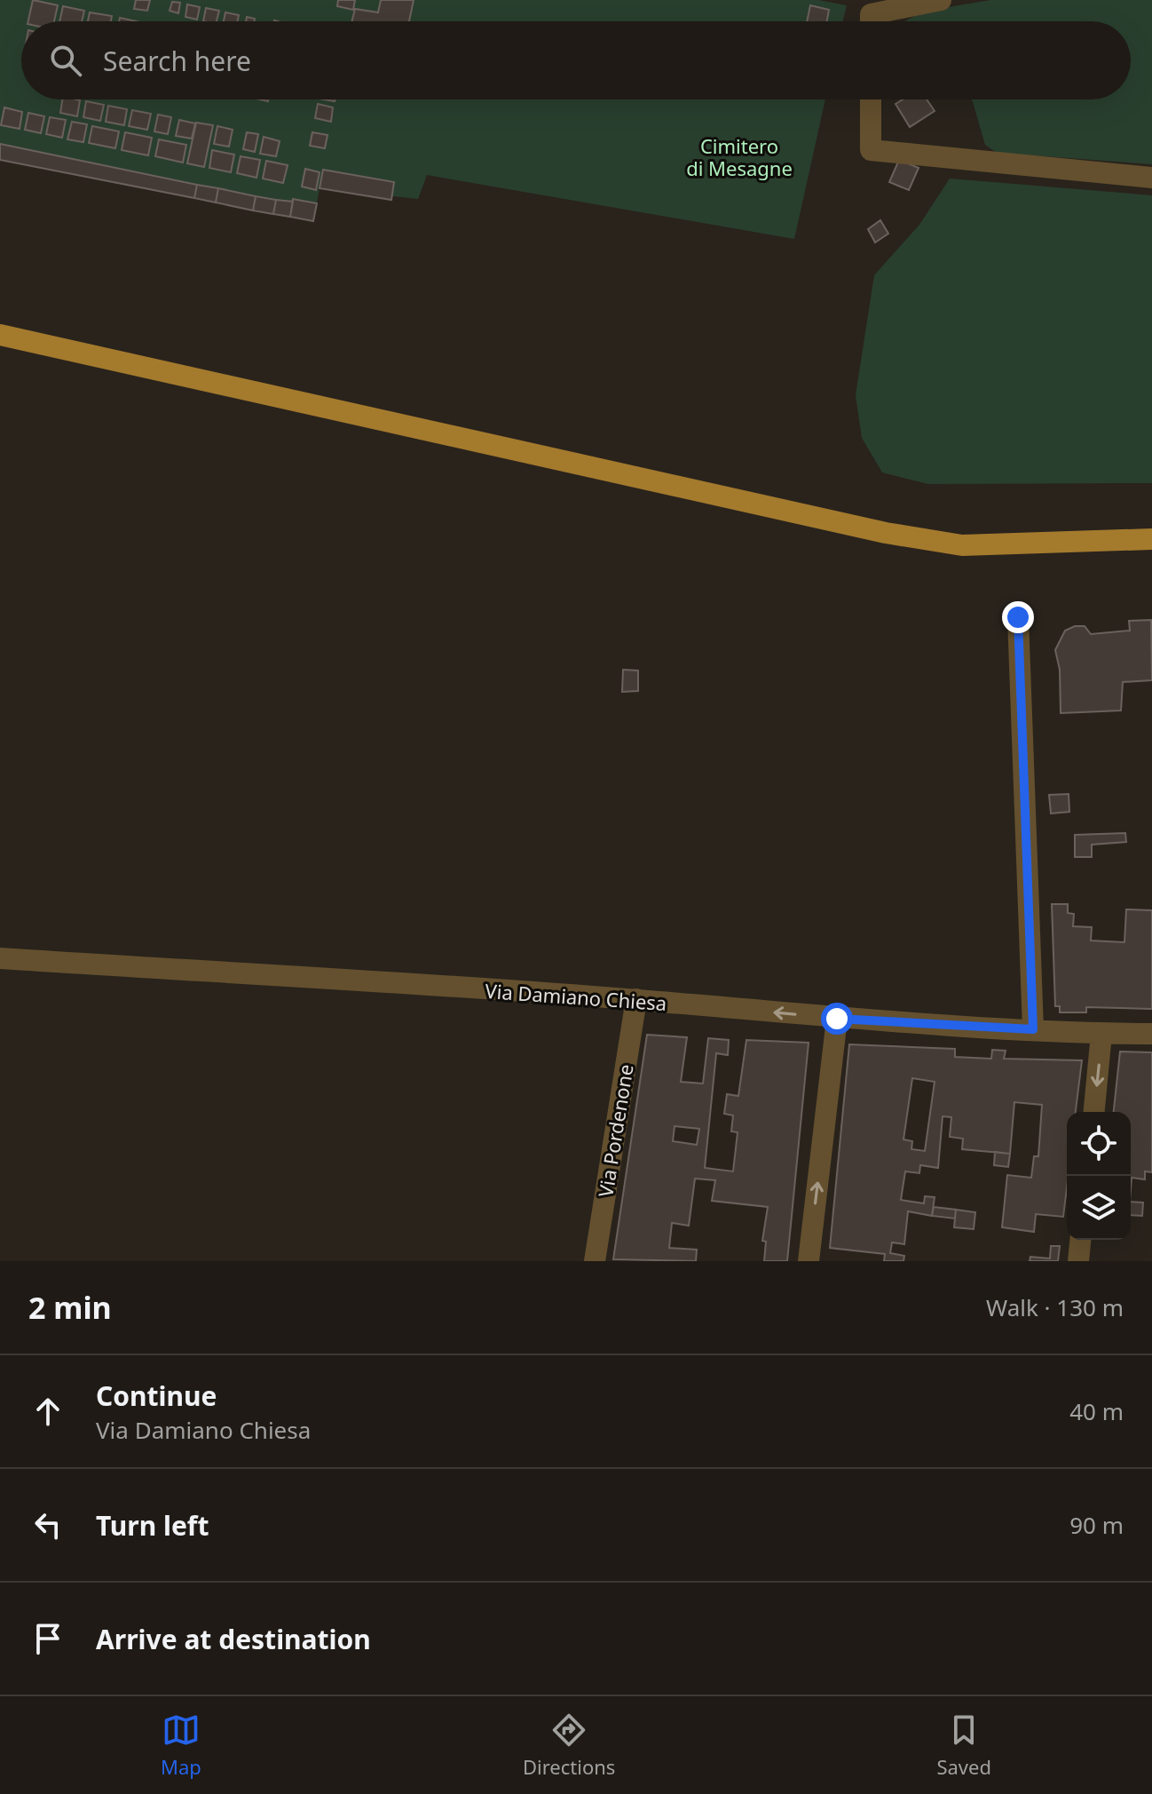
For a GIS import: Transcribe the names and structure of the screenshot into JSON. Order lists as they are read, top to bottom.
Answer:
{
  "streets": {
    "street": ["Via Damiano Chiesa", "Via Pordenone"]
  },
  "crossings": [
    ["Via Damiano Chiesa", "Via Pordenone"]
  ],
  "parks": ["Cimitero di Mesagne"],
  "page": {
    "search": "Search here",
    "heading": ["2 min", "Walk · 130 m"],
    "list": [
      ["Continue", "Via Damiano Chiesa", "40 m"],
      ["Turn left", "90 m"],
      "Arrive at destination"
    ],
    "nav": ["Map", "Directions", "Saved"]
  }
}
